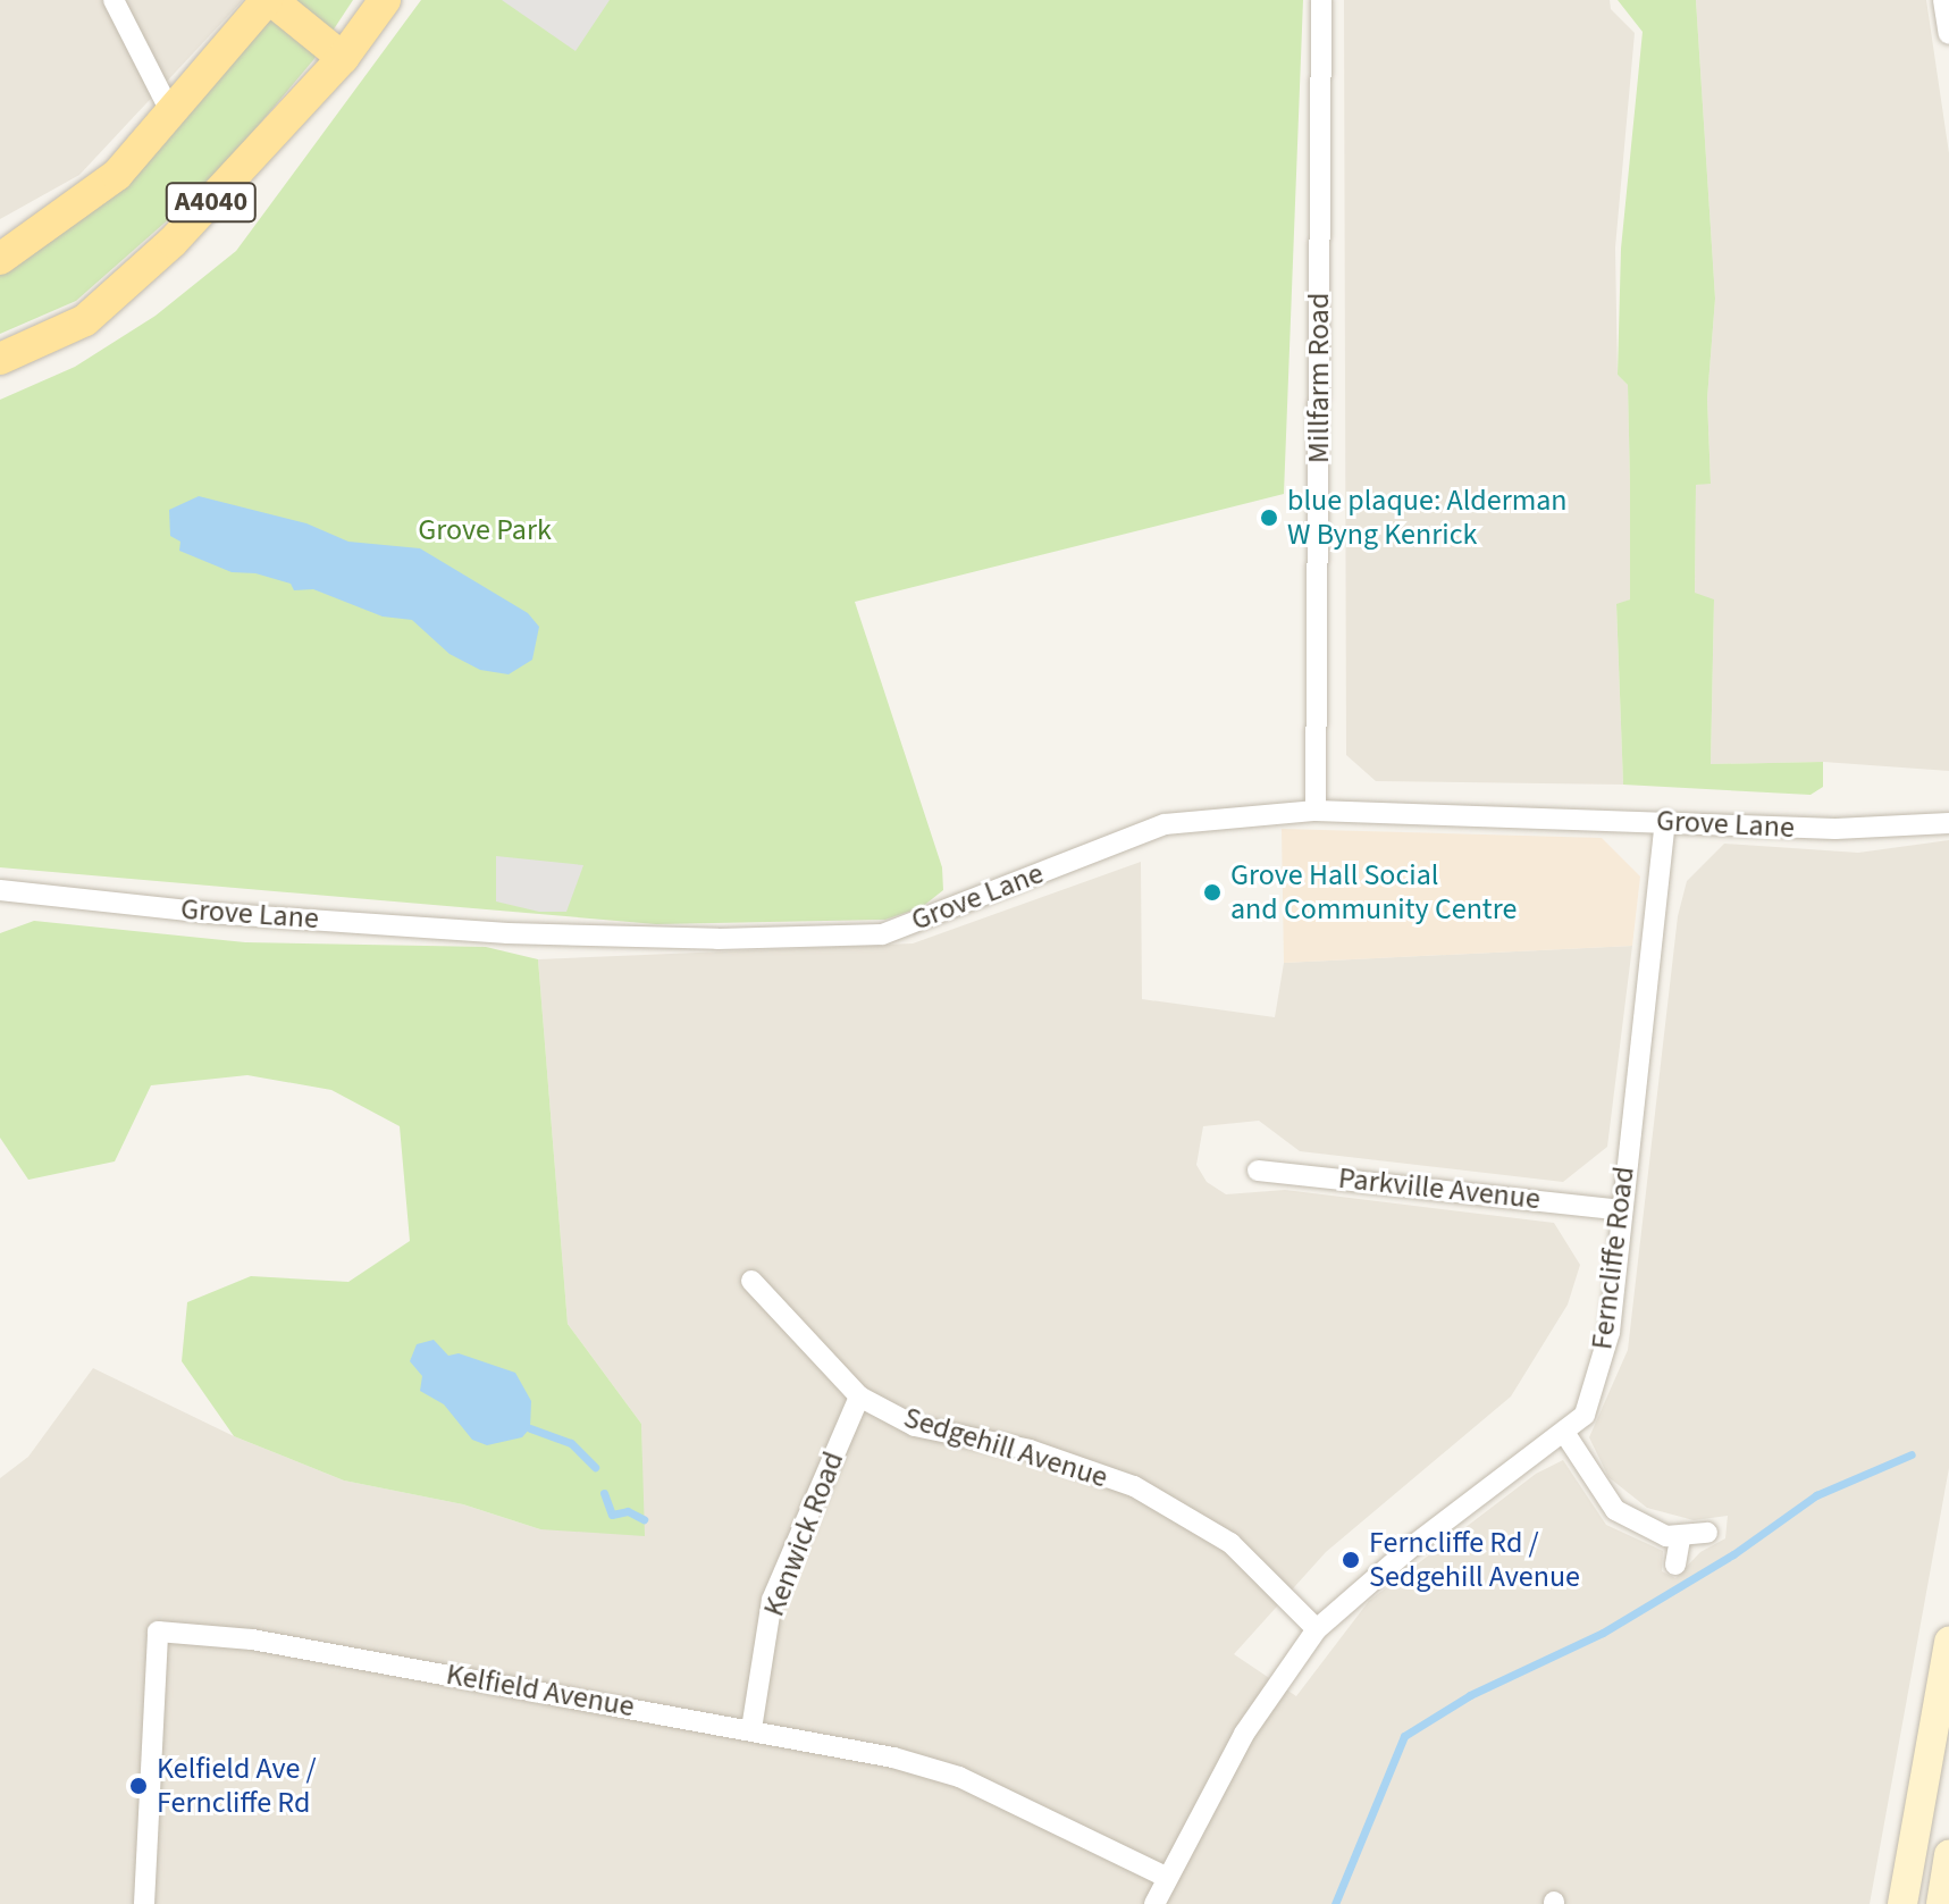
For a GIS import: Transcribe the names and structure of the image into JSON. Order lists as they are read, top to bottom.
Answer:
{
  "streets": {
    "main road": ["A4040"],
    "street": [
      "Millfarm Road",
      "Grove Lane",
      "Parkville Avenue",
      "Ferncliffe Road",
      "Sedgehill Avenue",
      "Kenwick Road",
      "Kelfield Avenue"
    ]
  },
  "crossings": [
    ["Millfarm Road", "Grove Lane"],
    ["Grove Lane", "Ferncliffe Road"],
    ["Parkville Avenue", "Ferncliffe Road"],
    ["Ferncliffe Road", "Sedgehill Avenue"],
    ["Ferncliffe Road", "Kelfield Avenue"],
    ["Sedgehill Avenue", "Kenwick Road"],
    ["Kenwick Road", "Kelfield Avenue"]
  ],
  "parks": ["Grove Park"],
  "places": [
    "blue plaque: Alderman W Byng Kenrick",
    "Grove Hall Social and Community Centre",
    "Ferncliffe Rd / Sedgehill Avenue",
    "Kelfield Ave / Ferncliffe Rd"
  ]
}
